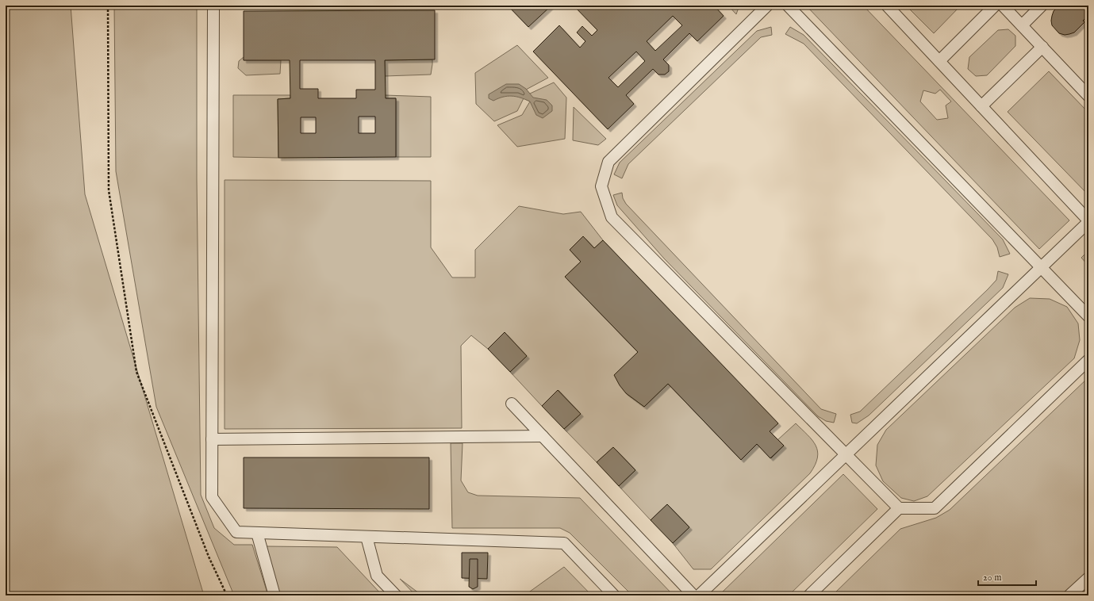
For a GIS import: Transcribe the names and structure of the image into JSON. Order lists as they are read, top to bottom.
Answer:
{
  "scale_bar": "20 m"
}
